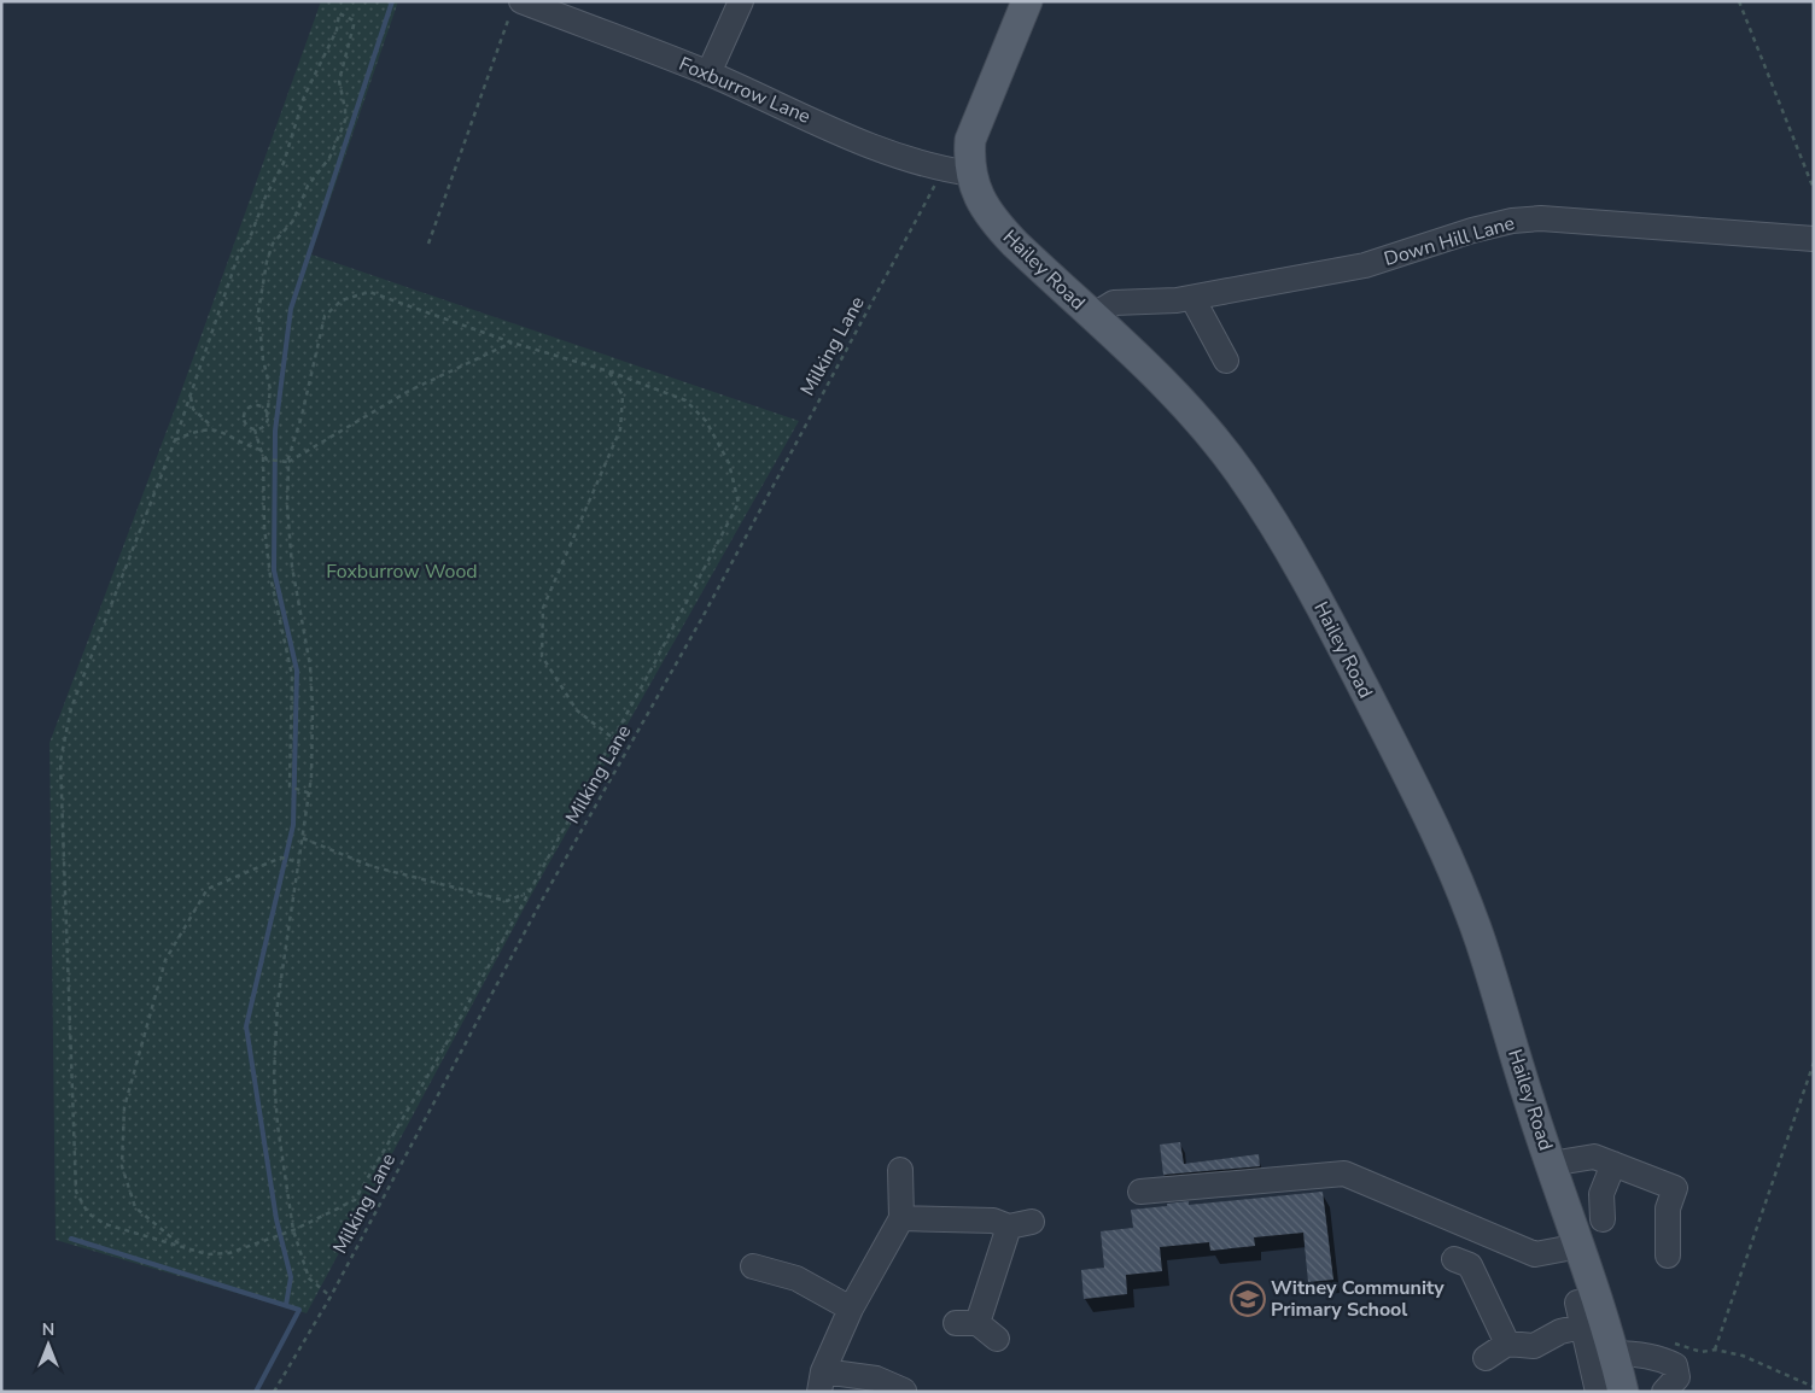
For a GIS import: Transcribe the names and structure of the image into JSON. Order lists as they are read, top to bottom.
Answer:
{
  "streets": {
    "main road": ["Hailey Road"],
    "street": ["Foxburrow Lane", "Down Hill Lane"],
    "path": ["Milking Lane"]
  },
  "crossings": [
    ["Foxburrow Lane", "Hailey Road"],
    ["Foxburrow Lane", "Milking Lane"],
    ["Down Hill Lane", "Hailey Road"],
    ["Hailey Road", "Milking Lane"]
  ],
  "parks": ["Foxburrow Wood"],
  "places": {
    "school or university": ["Witney Community Primary School"]
  },
  "north": "top"
}
